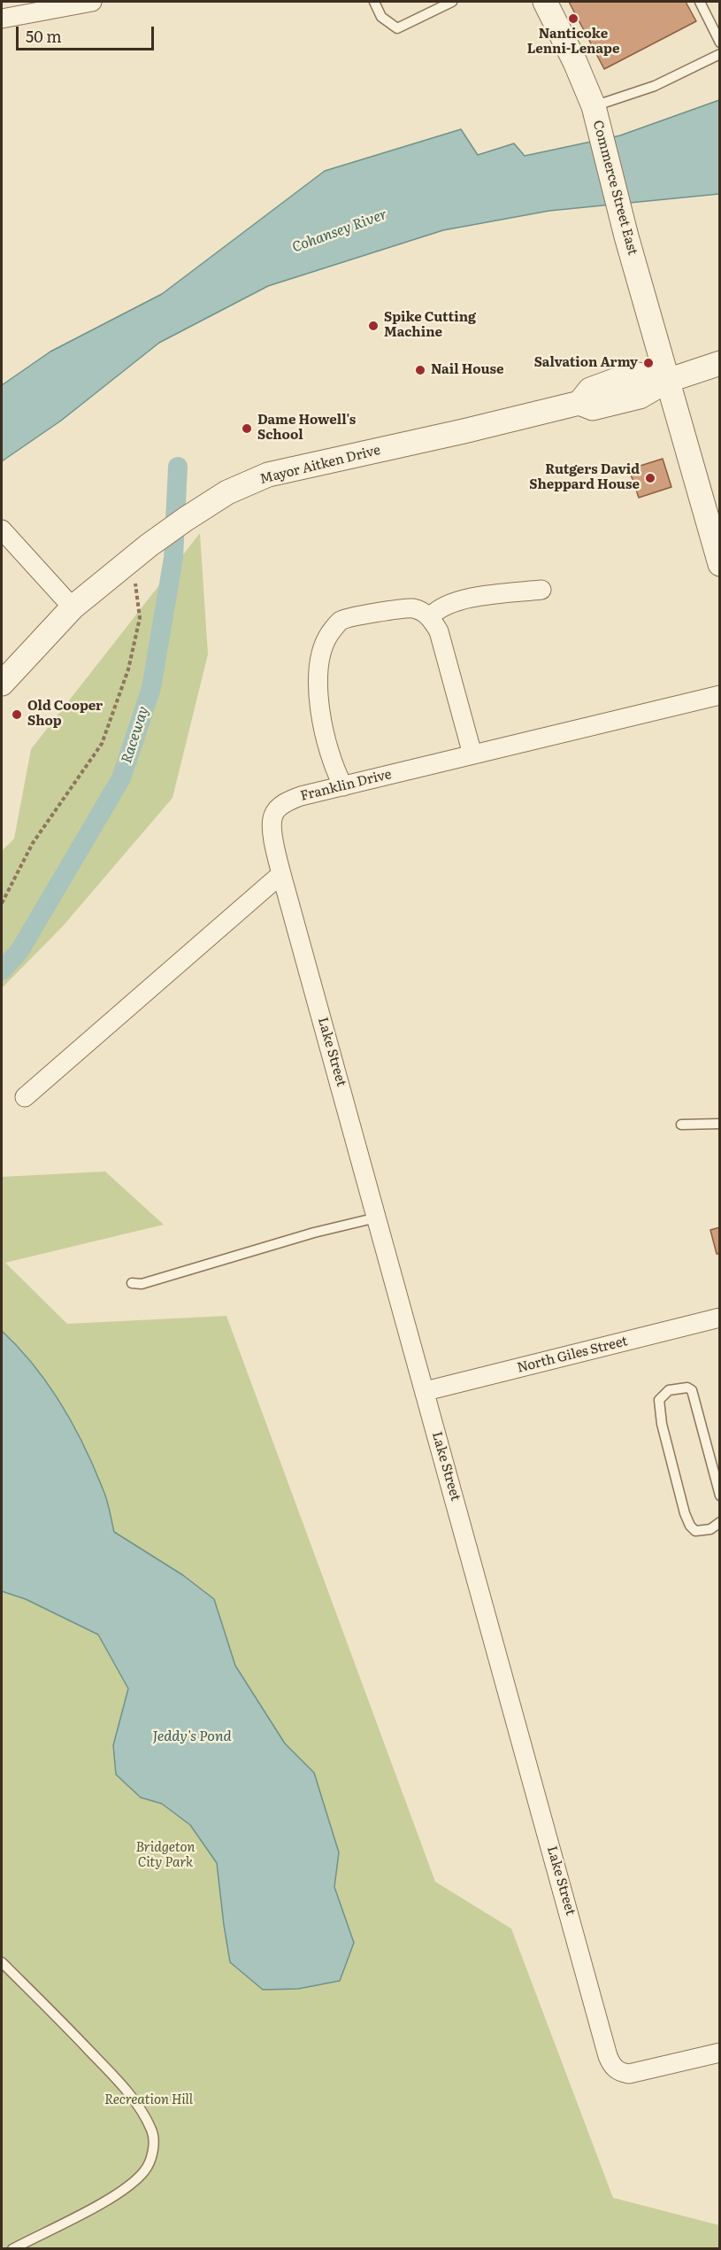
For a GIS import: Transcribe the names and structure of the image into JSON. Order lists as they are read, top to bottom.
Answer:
{
  "streets": {
    "street": [
      "Commerce Street East",
      "Mayor Aitken Drive",
      "Franklin Drive",
      "Lake Street",
      "North Giles Street"
    ]
  },
  "crossings": [
    ["Commerce Street East", "Mayor Aitken Drive"],
    ["Franklin Drive", "Lake Street"],
    ["Lake Street", "North Giles Street"]
  ],
  "water": ["Cohansey River", "Raceway", "Jeddy's Pond"],
  "parks": ["Bridgeton City Park", "Recreation Hill"],
  "places": [
    "Nanticoke Lenni-Lenape",
    "Spike Cutting Machine",
    "Salvation Army",
    "Nail House",
    "Dame Howell's School",
    "Rutgers David Sheppard House",
    "Old Cooper Shop"
  ],
  "scale_bar": "50 m"
}
